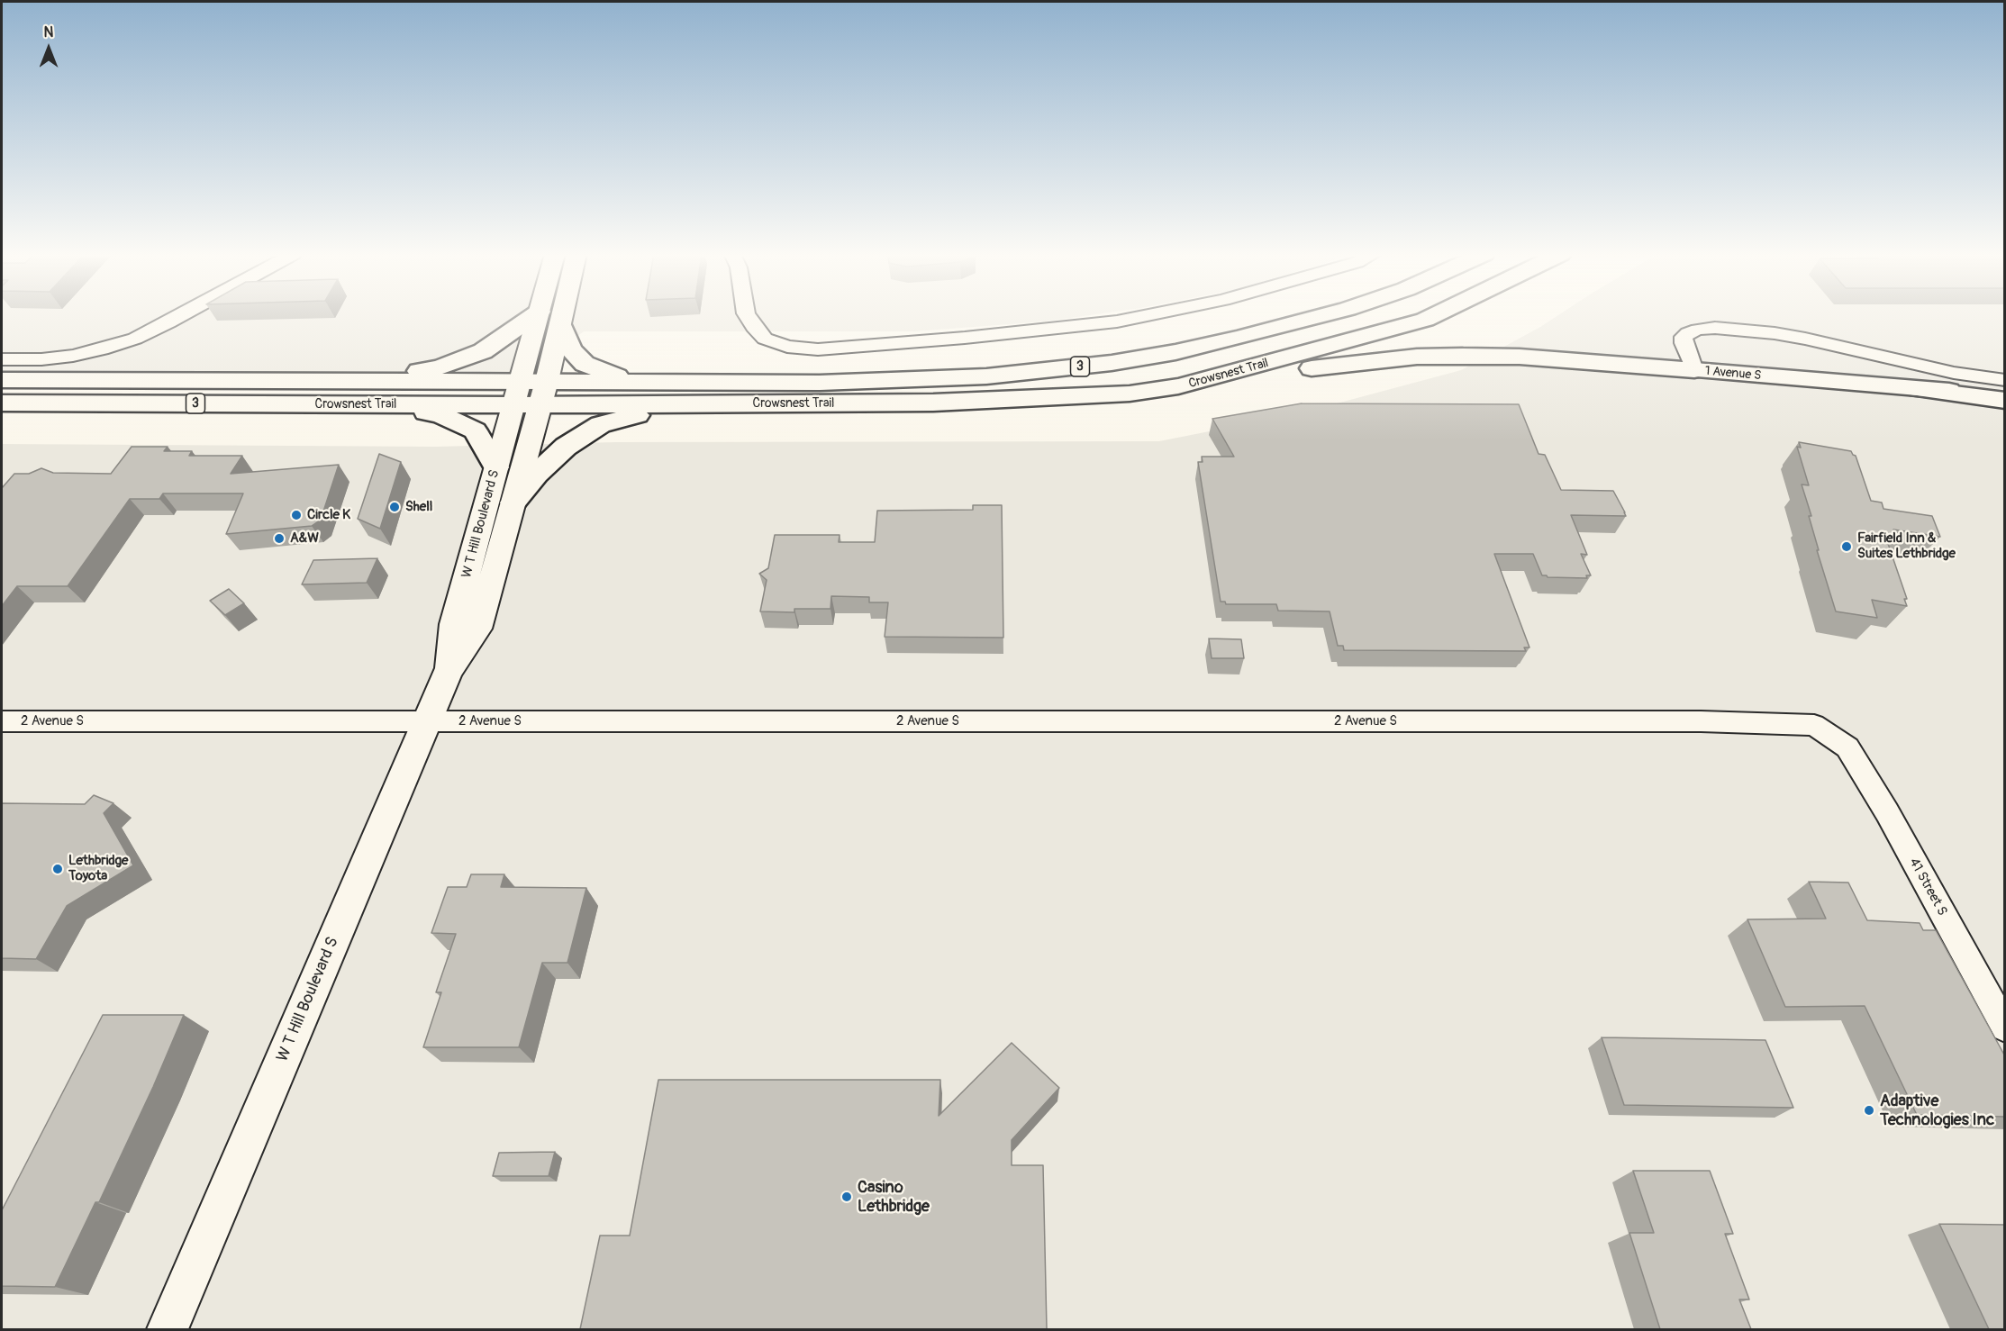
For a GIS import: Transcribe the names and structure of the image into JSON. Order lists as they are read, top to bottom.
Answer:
{
  "streets": {
    "main road": ["3", "Crowsnest Trail", "1 Avenue S"],
    "street": ["W T Hill Boulevard S", "2 Avenue S", "41 Street S"]
  },
  "crossings": [
    ["Crowsnest Trail", "W T Hill Boulevard S"],
    ["W T Hill Boulevard S", "2 Avenue S"],
    ["2 Avenue S", "41 Street S"]
  ],
  "places": [
    "Shell",
    "Circle K",
    "A&W",
    "Fairfield Inn & Suites Lethbridge",
    "Lethbridge Toyota",
    "Adaptive Technologies Inc",
    "Casino Lethbridge"
  ],
  "north": "top"
}
